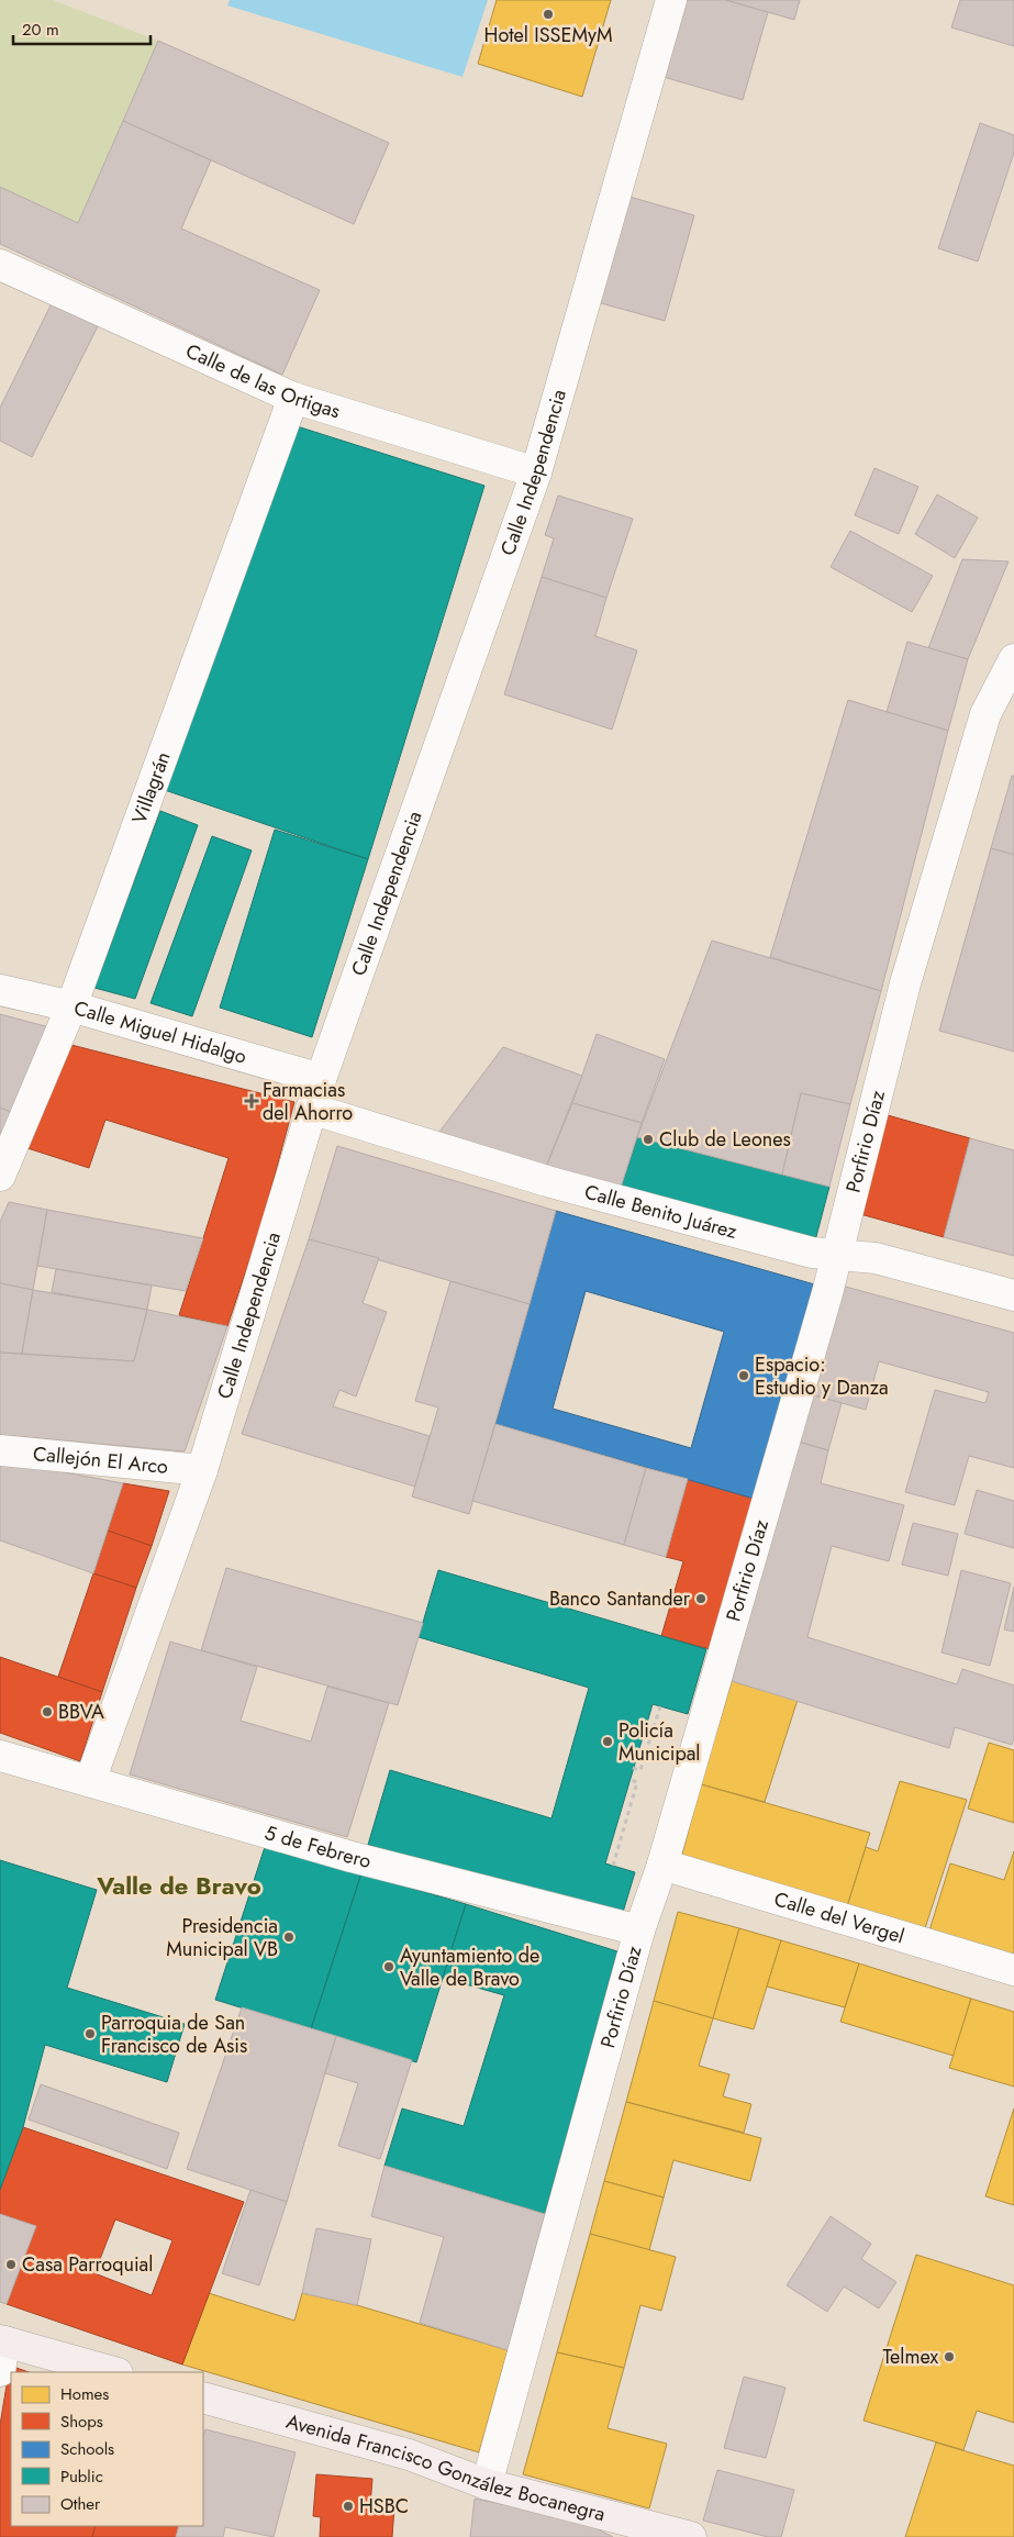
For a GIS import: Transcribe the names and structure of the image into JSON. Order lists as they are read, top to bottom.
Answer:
{
  "streets": {
    "street": [
      "Calle de las Ortigas",
      "Calle Independencia",
      "Villagrán",
      "Calle Miguel Hidalgo",
      "Porfirio Díaz",
      "Calle Benito Juárez",
      "Callejón El Arco",
      "5 de Febrero",
      "Calle del Vergel",
      "Avenida Francisco González Bocanegra"
    ]
  },
  "crossings": [
    ["Calle de las Ortigas", "Calle Independencia"],
    ["Calle de las Ortigas", "Villagrán"],
    ["Calle Independencia", "Calle Miguel Hidalgo"],
    ["Calle Independencia", "Calle Benito Juárez"],
    ["Calle Independencia", "Callejón El Arco"],
    ["Calle Independencia", "5 de Febrero"],
    ["Villagrán", "Calle Miguel Hidalgo"],
    ["Porfirio Díaz", "Calle Benito Juárez"],
    ["Porfirio Díaz", "5 de Febrero"],
    ["Porfirio Díaz", "Calle del Vergel"],
    ["Porfirio Díaz", "Avenida Francisco González Bocanegra"]
  ],
  "districts": ["Valle de Bravo"],
  "places": {
    "other": [
      "Hotel ISSEMyM",
      "Club de Leones",
      "Espacio: Estudio y Danza",
      "Banco Santander",
      "BBVA",
      "Policía Municipal",
      "Presidencia Municipal VB",
      "Ayuntamiento de Valle de Bravo",
      "Parroquia de San Francisco de Asis",
      "Casa Parroquial",
      "Telmex",
      "HSBC"
    ],
    "health": ["Farmacias del Ahorro"]
  },
  "legend": [
    "Homes",
    "Shops",
    "Schools",
    "Public",
    "Other"
  ],
  "scale_bar": "20 m"
}
